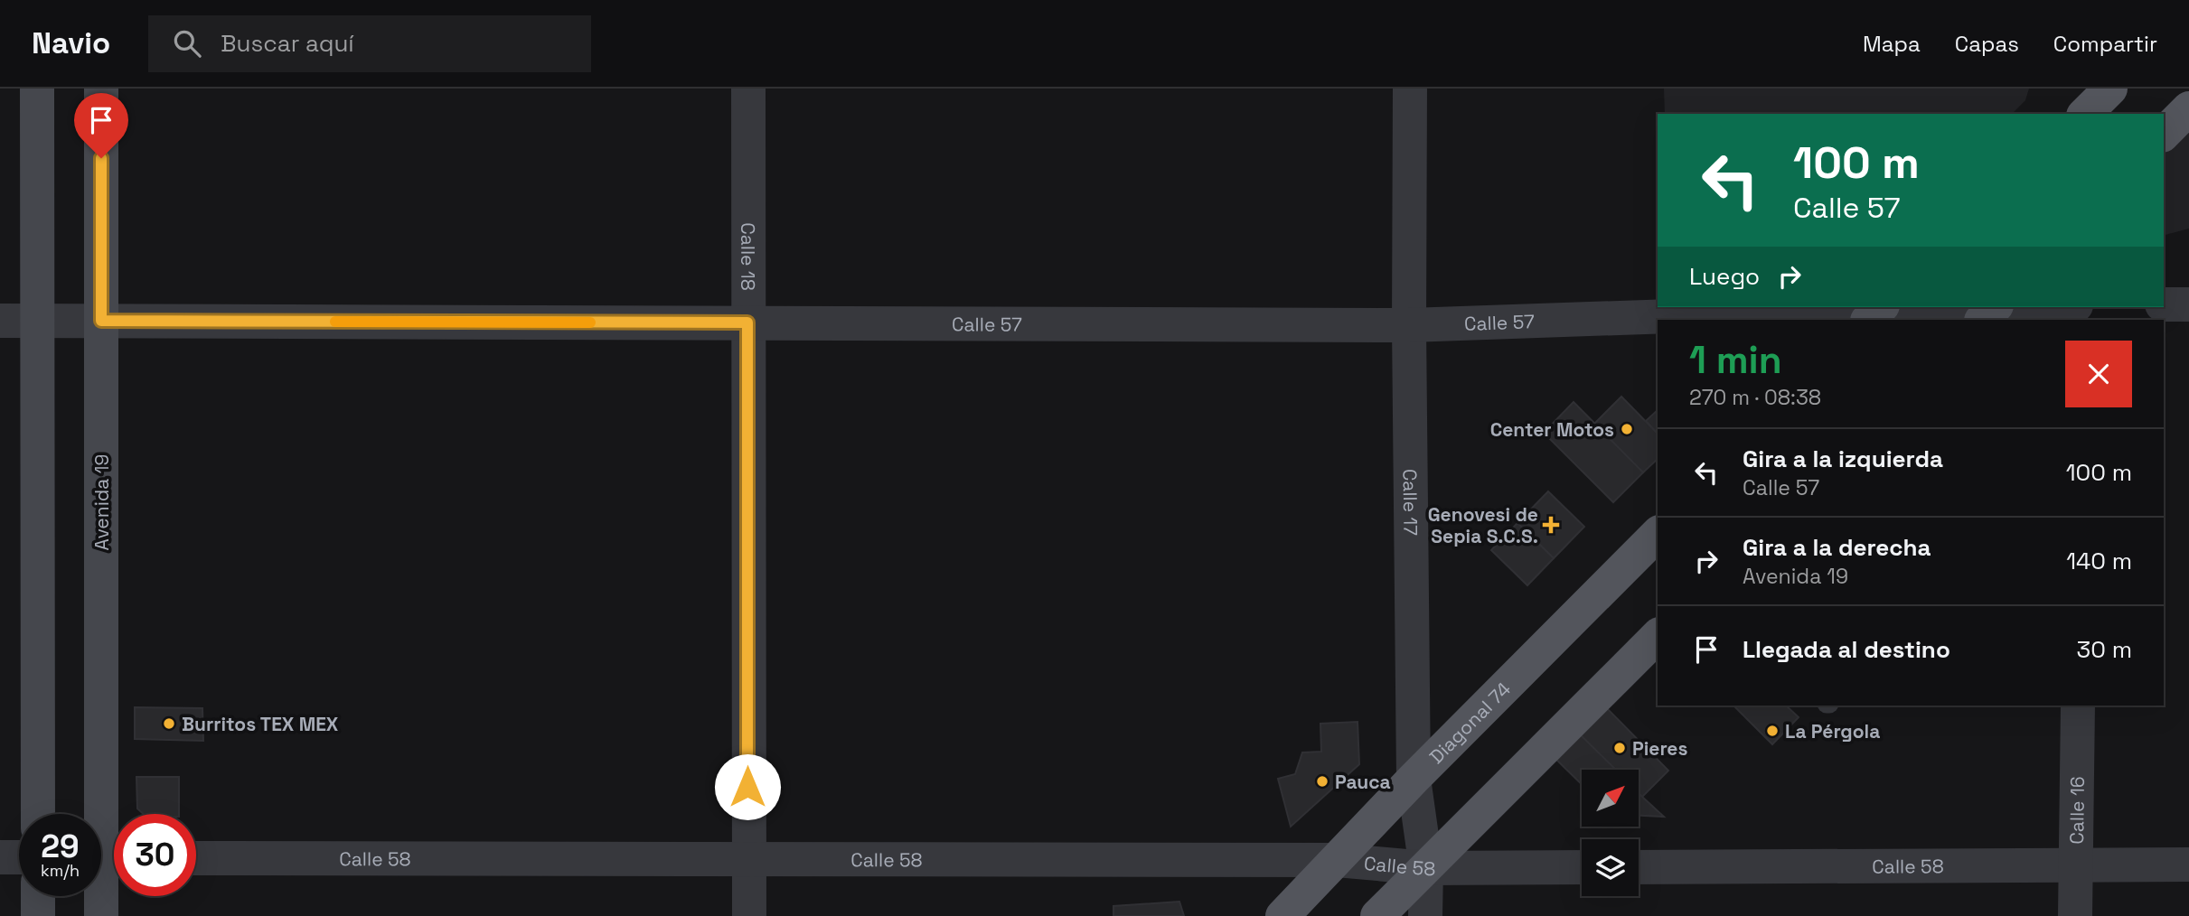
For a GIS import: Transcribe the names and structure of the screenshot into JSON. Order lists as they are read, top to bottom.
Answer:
{
  "streets": {
    "main road": ["Avenida 19", "Diagonal 74"],
    "street": [
      "Calle 18",
      "Calle 57",
      "Calle 17",
      "Calle 16",
      "Calle 58"
    ]
  },
  "crossings": [
    ["Calle 18", "Calle 57"],
    ["Calle 18", "Calle 58"],
    ["Calle 57", "Avenida 19"],
    ["Calle 57", "Calle 17"],
    ["Calle 17", "Diagonal 74"],
    ["Calle 17", "Calle 58"],
    ["Diagonal 74", "Calle 58"],
    ["Calle 16", "Calle 58"]
  ],
  "places": {
    "other": [
      "Center Motos",
      "Burritos TEX MEX",
      "La Pérgola",
      "Pieres",
      "Pauca"
    ],
    "health": ["Genovesi de Sepia S.C.S."]
  },
  "north": "top right",
  "page": {
    "header": "Navio",
    "search": "Buscar aquí",
    "nav": ["Mapa", "Capas", "Compartir"],
    "turn": ["100 m", "Calle 57"],
    "then": "Luego",
    "heading": ["1 min", "270 m · 08:38"],
    "list": [
      {
        "name": "Gira a la izquierda",
        "note": "Calle 57",
        "value": "100 m"
      },
      {
        "name": "Gira a la derecha",
        "note": "Avenida 19",
        "value": "140 m"
      },
      {
        "name": "Llegada al destino",
        "value": "30 m"
      }
    ],
    "speed": "29 km/h",
    "limit": "30"
  }
}
